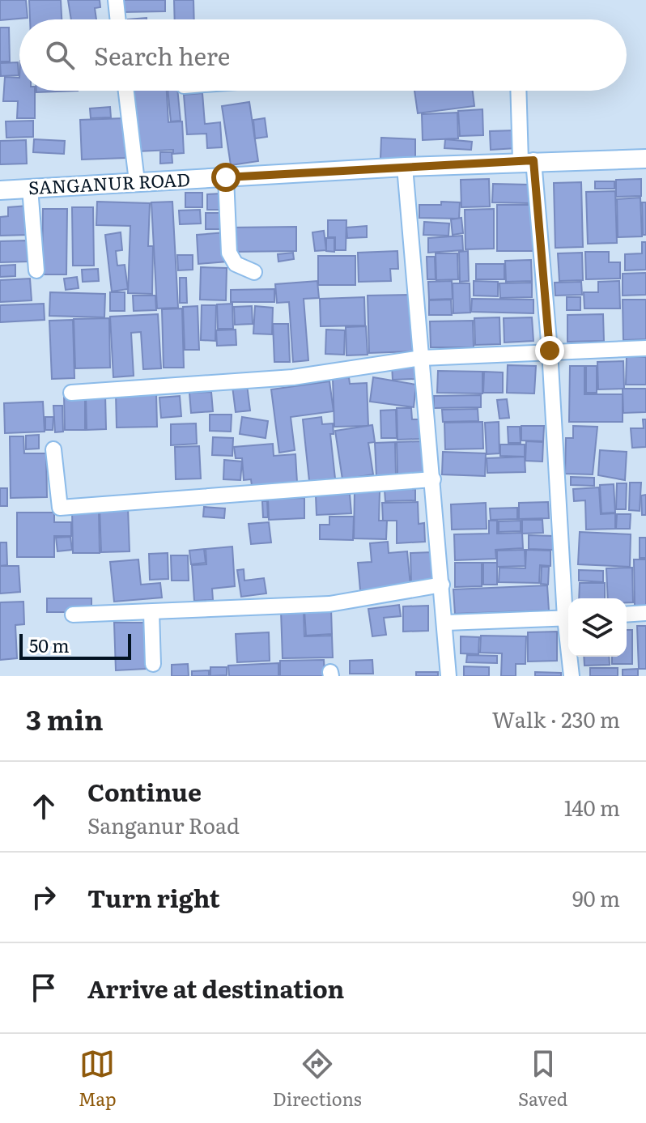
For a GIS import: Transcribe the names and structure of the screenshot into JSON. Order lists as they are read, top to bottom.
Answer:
{
  "streets": {
    "main road": ["SANGANUR ROAD"]
  },
  "scale_bar": "50 m",
  "page": {
    "search": "Search here",
    "scale": "50 m",
    "heading": ["3 min", "Walk · 230 m"],
    "list": [
      ["Continue", "Sanganur Road", "140 m"],
      ["Turn right", "90 m"],
      "Arrive at destination"
    ],
    "nav": ["Map", "Directions", "Saved"]
  }
}
